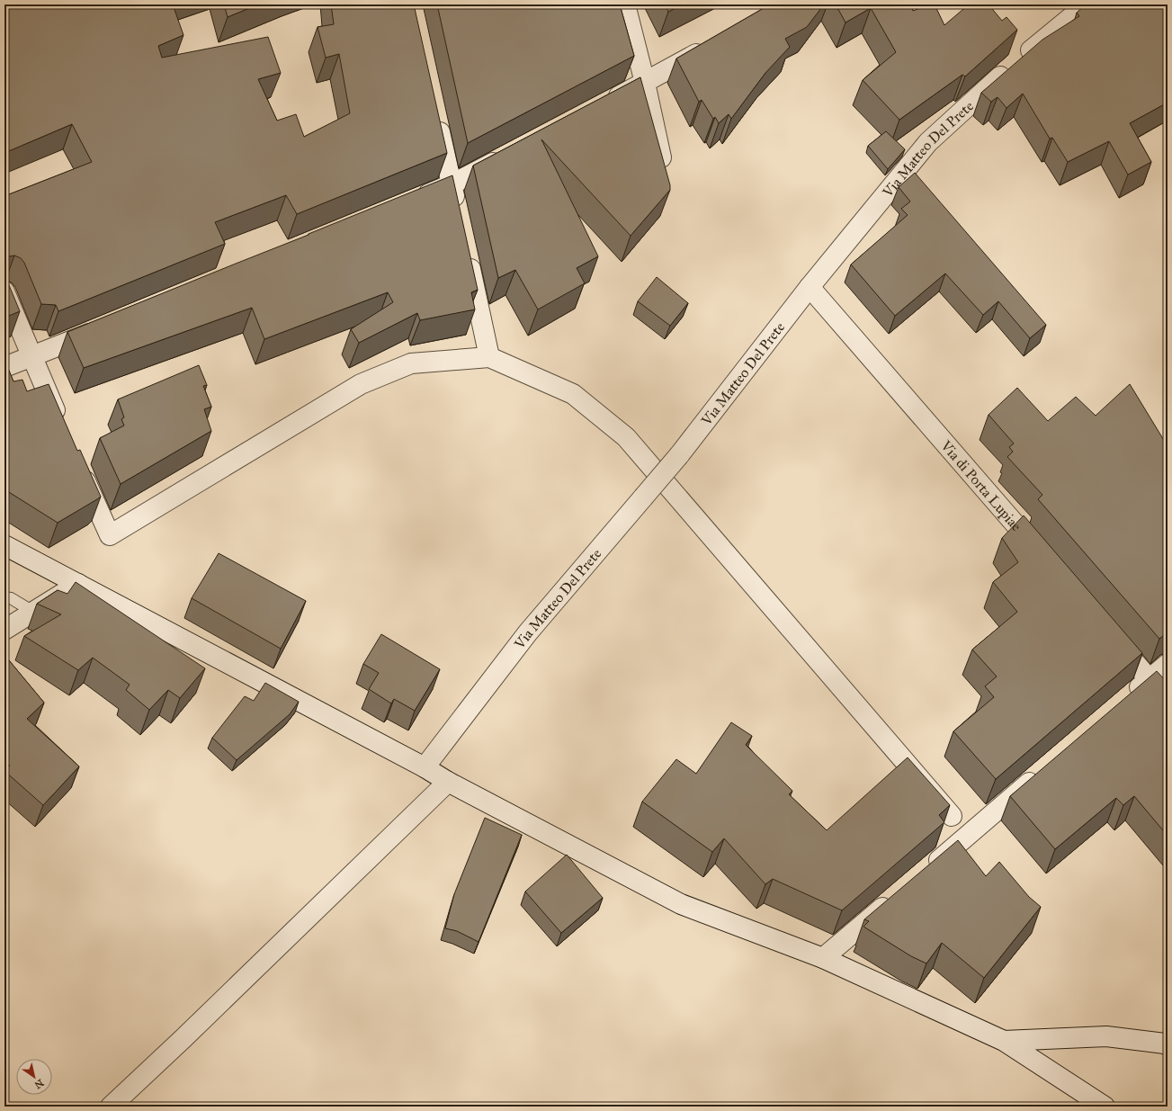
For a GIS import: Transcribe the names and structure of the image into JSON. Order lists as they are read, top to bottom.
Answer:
{
  "streets": {
    "street": ["Via Matteo Del Prete", "Via di Porta Lupiae"]
  },
  "crossings": [
    ["Via Matteo Del Prete", "Via di Porta Lupiae"]
  ],
  "north": "bottom right"
}
